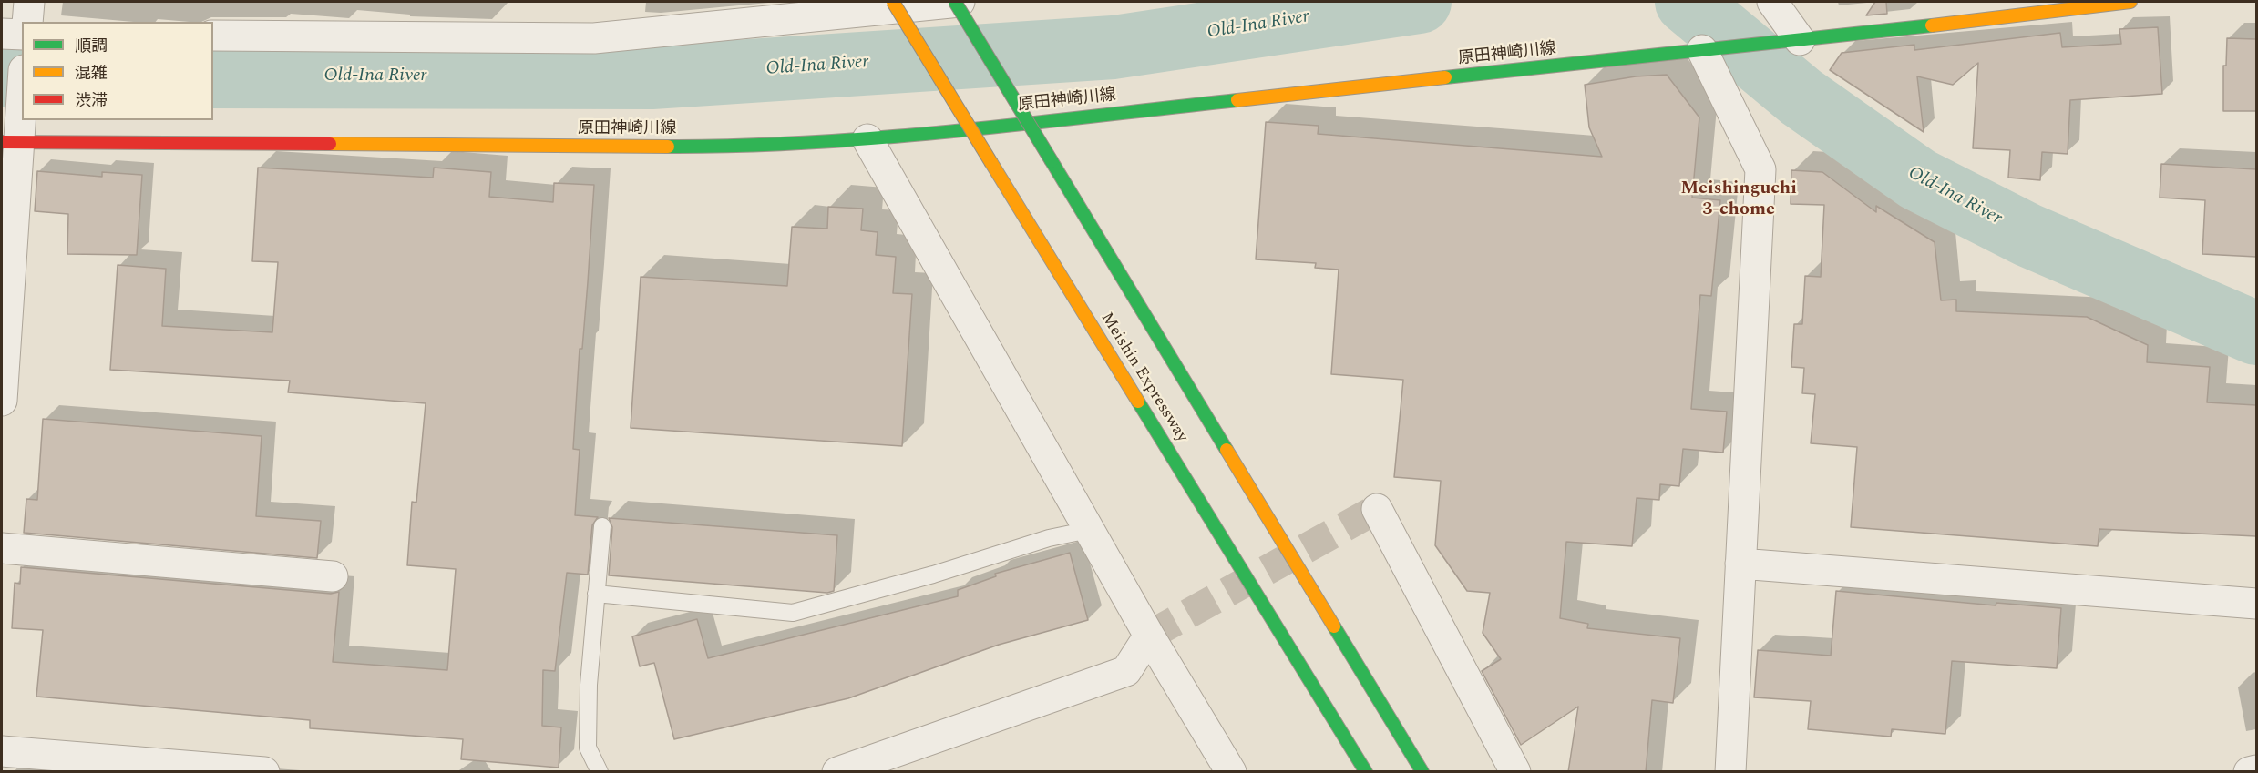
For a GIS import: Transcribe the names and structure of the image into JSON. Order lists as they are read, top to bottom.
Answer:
{
  "streets": {
    "main road": ["原田神崎川線", "Meishin Expressway"]
  },
  "districts": ["Meishinguchi 3-chome"],
  "water": ["Old-Ina River"],
  "legend": ["順調", "混雑", "渋滞"]
}
